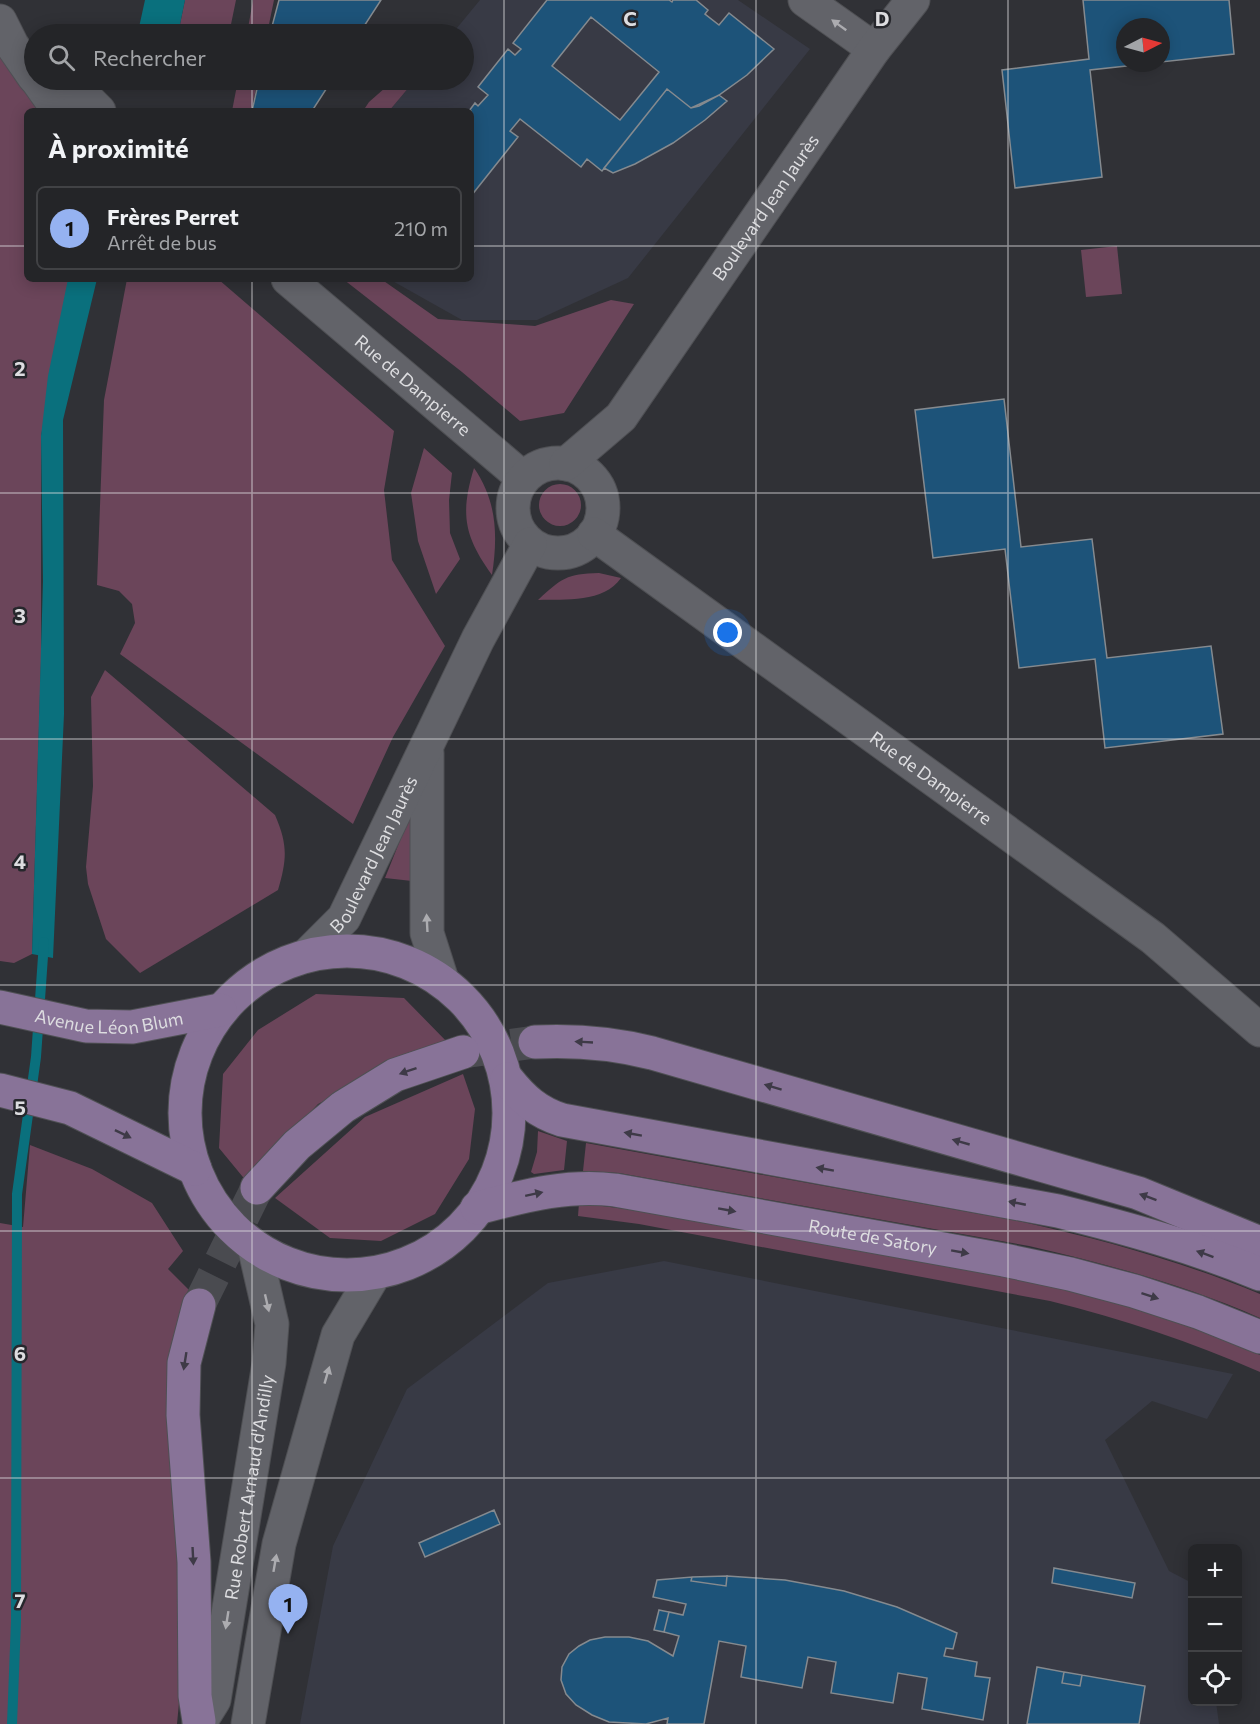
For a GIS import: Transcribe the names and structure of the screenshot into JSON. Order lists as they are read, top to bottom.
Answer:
{
  "streets": {
    "main road": ["Avenue Léon Blum", "Route de Satory"],
    "street": ["Boulevard Jean Jaurès", "Rue de Dampierre", "Rue Robert Arnaud d'Andilly"]
  },
  "crossings": [
    ["Boulevard Jean Jaurès", "Rue de Dampierre"]
  ],
  "north": "right",
  "page": {
    "search": "Rechercher",
    "heading": "À proximité",
    "list": [
      {
        "mark": "1",
        "name": "Frères Perret",
        "note": "Arrêt de bus",
        "value": "210 m"
      }
    ],
    "map_buttons": ["+", "−"],
    "pins": "1"
  },
  "grid": {
    "columns": ["C", "D"],
    "rows": [
      "2",
      "3",
      "4",
      "5",
      "6",
      "7"
    ]
  }
}
